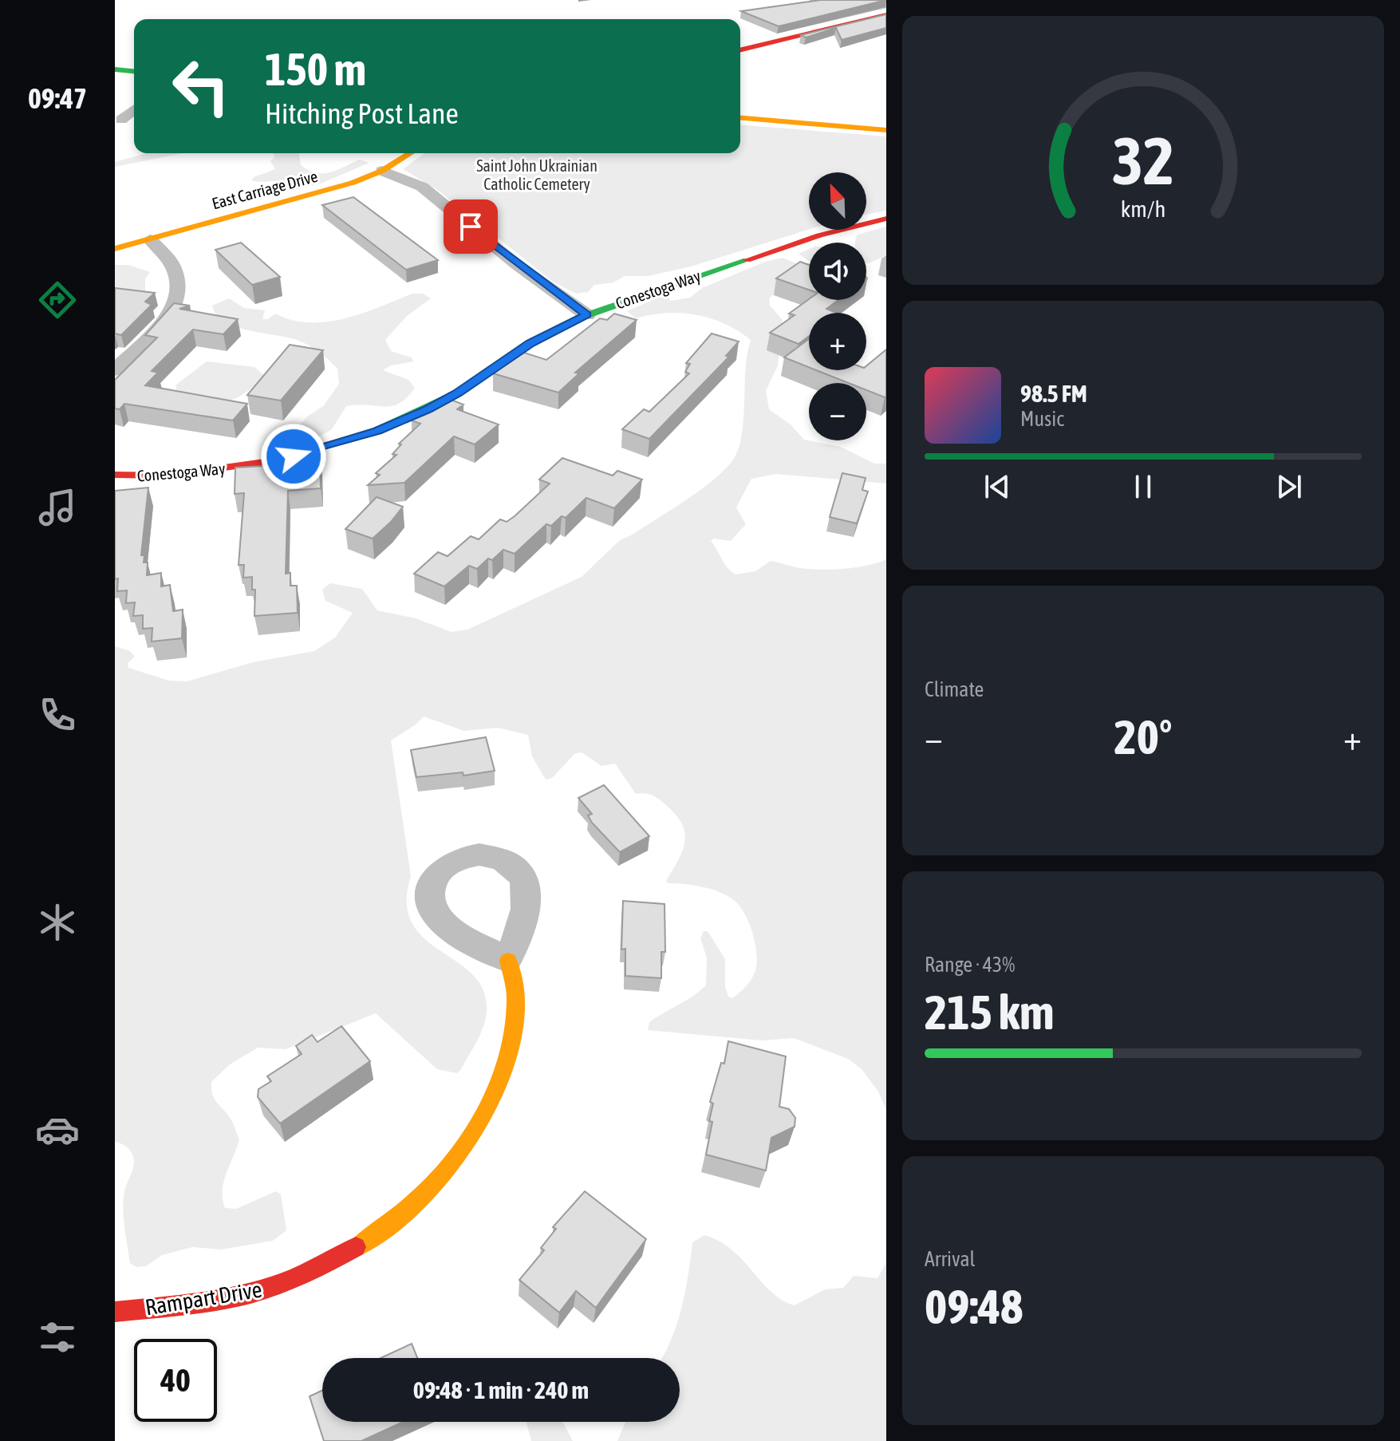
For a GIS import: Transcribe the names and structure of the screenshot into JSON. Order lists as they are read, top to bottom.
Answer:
{
  "streets": {
    "street": ["East Carriage Drive", "Conestoga Way", "Rampart Drive"]
  },
  "parks": ["Saint John Ukrainian Catholic Cemetery"],
  "north": "top left",
  "page": {
    "tabs": "09:47",
    "turn": ["150 m", "Hitching Post Lane"],
    "map_buttons": ["+", "−"],
    "song": ["98.5 FM", "Music"],
    "tile": [
      "Climate",
      ["Range · 43%", "215 km"],
      ["Arrival", "09:48"]
    ],
    "heat": ["−", "20°", "+"],
    "limit": "40",
    "trip": "09:48 · 1 min · 240 m",
    "gauge": ["32", "km/h"]
  }
}
